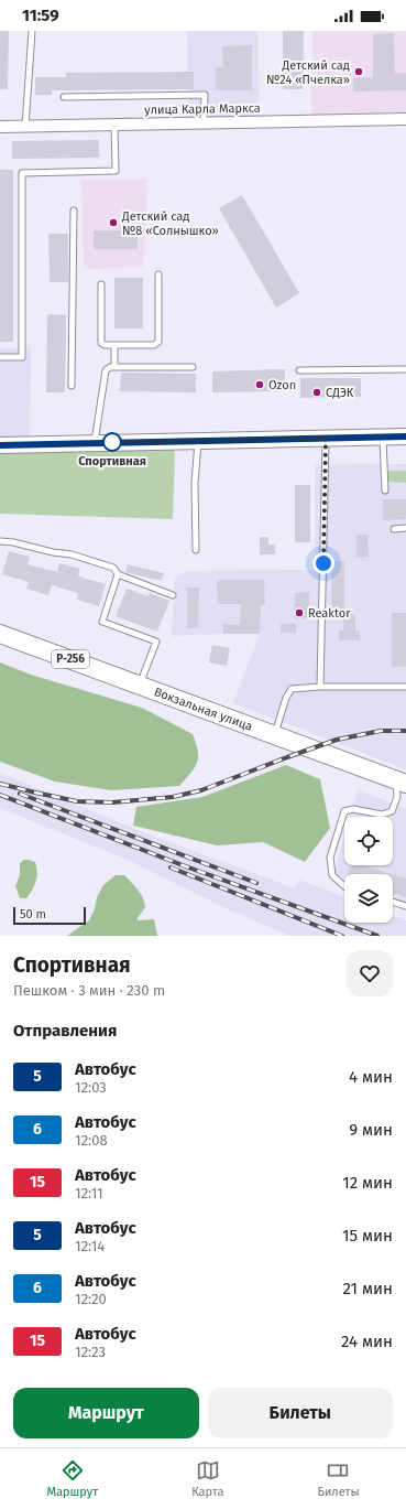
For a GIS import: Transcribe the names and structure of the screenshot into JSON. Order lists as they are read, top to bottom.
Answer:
{
  "streets": {
    "highway": ["Р-256", "Вокзальная улица"],
    "street": ["улица Карла Маркса"]
  },
  "places": [
    "Детский сад №24 «Пчелка»",
    "Детский сад №8 «Солнышко»",
    "Ozon",
    "СДЭК",
    "Спортивная",
    "Reaktor"
  ],
  "lines": ["bus line 5"],
  "scale_bar": "50 m",
  "page": {
    "status": "11:59",
    "scale": "50 m",
    "heading": [
      ["Спортивная", "Пешком · 3 мин · 230 m"],
      "Отправления"
    ],
    "list": [
      {
        "mark": "5",
        "name": "Автобус",
        "note": "12:03",
        "value": "4 мин"
      },
      {
        "mark": "6",
        "name": "Автобус",
        "note": "12:08",
        "value": "9 мин"
      },
      {
        "mark": "15",
        "name": "Автобус",
        "note": "12:11",
        "value": "12 мин"
      },
      {
        "mark": "5",
        "name": "Автобус",
        "note": "12:14",
        "value": "15 мин"
      },
      {
        "mark": "6",
        "name": "Автобус",
        "note": "12:20",
        "value": "21 мин"
      },
      {
        "mark": "15",
        "name": "Автобус",
        "note": "12:23",
        "value": "24 мин"
      }
    ],
    "buttons": ["Маршрут", "Билеты"],
    "tabs": ["Маршрут", "Карта", "Билеты"]
  }
}
